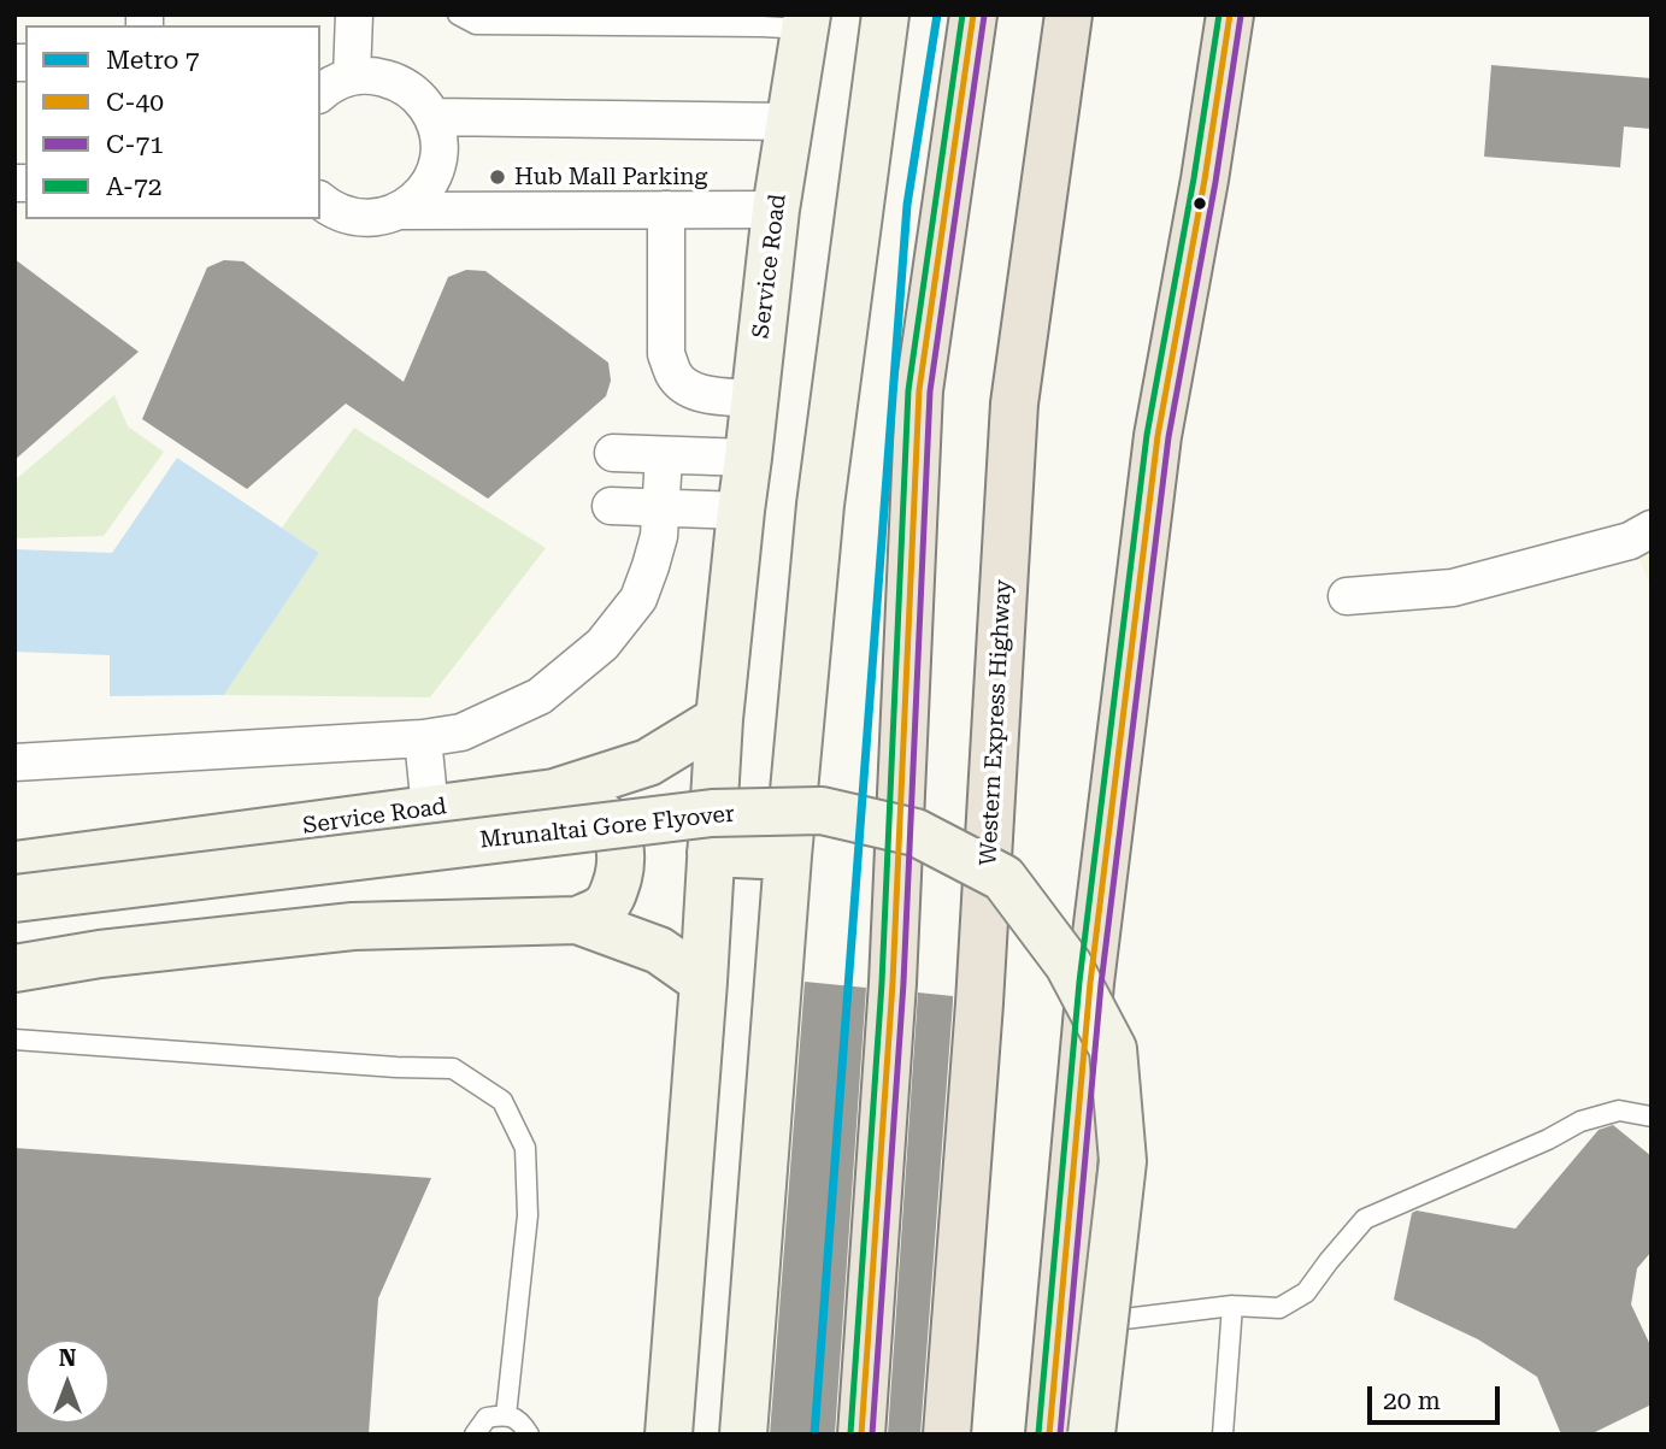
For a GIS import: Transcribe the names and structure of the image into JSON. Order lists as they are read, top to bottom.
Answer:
{
  "streets": {
    "highway": ["Western Express Highway"],
    "main road": ["Service Road", "Mrunaltai Gore Flyover"]
  },
  "places": ["Hub Mall Parking"],
  "lines": [
    "metro line 7",
    "transit line C-40",
    "transit line A-72",
    "transit line C-71"
  ],
  "legend": [
    "Metro 7",
    "C-40",
    "C-71",
    "A-72"
  ],
  "scale_bar": "20 m",
  "north": "top"
}
